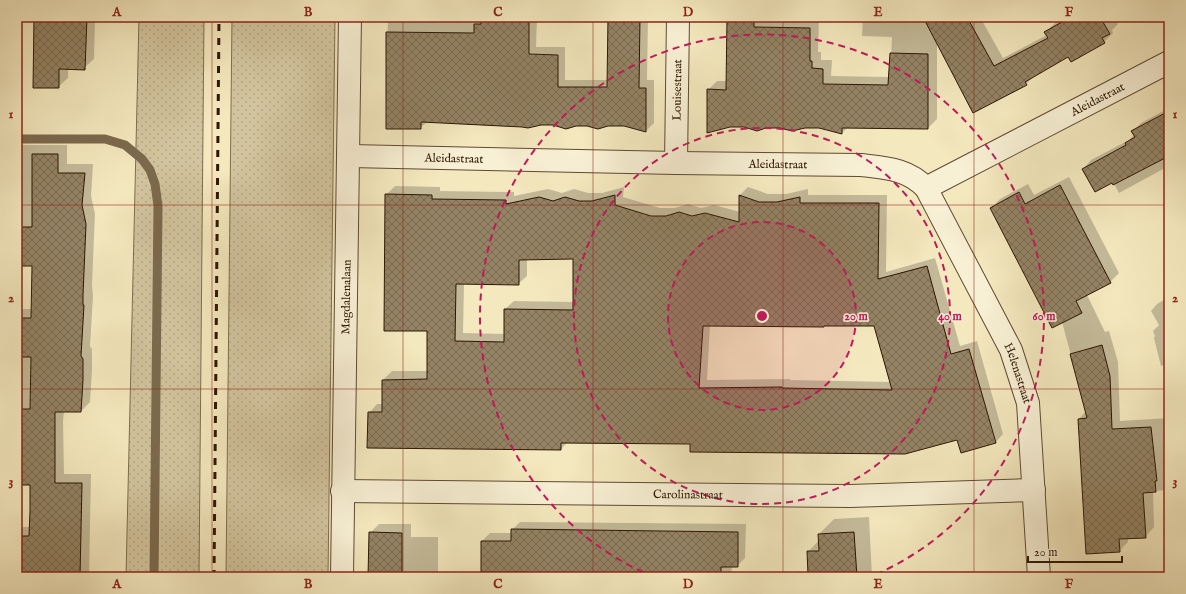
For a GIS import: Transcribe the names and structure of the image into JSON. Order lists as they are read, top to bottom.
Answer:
{
  "streets": {
    "street": [
      "Louisestraat",
      "Aleidastraat",
      "Magdalenalaan",
      "Helenastraat",
      "Carolinastraat"
    ]
  },
  "crossings": [
    ["Louisestraat", "Aleidastraat"],
    ["Aleidastraat", "Magdalenalaan"],
    ["Aleidastraat", "Helenastraat"],
    ["Magdalenalaan", "Carolinastraat"],
    ["Helenastraat", "Carolinastraat"]
  ],
  "scale_bar": "20 m",
  "grid": {
    "columns": [
      "A",
      "B",
      "C",
      "D",
      "E",
      "F"
    ],
    "rows": ["1", "2", "3"]
  },
  "rings": ["20 m", "40 m", "60 m"]
}
